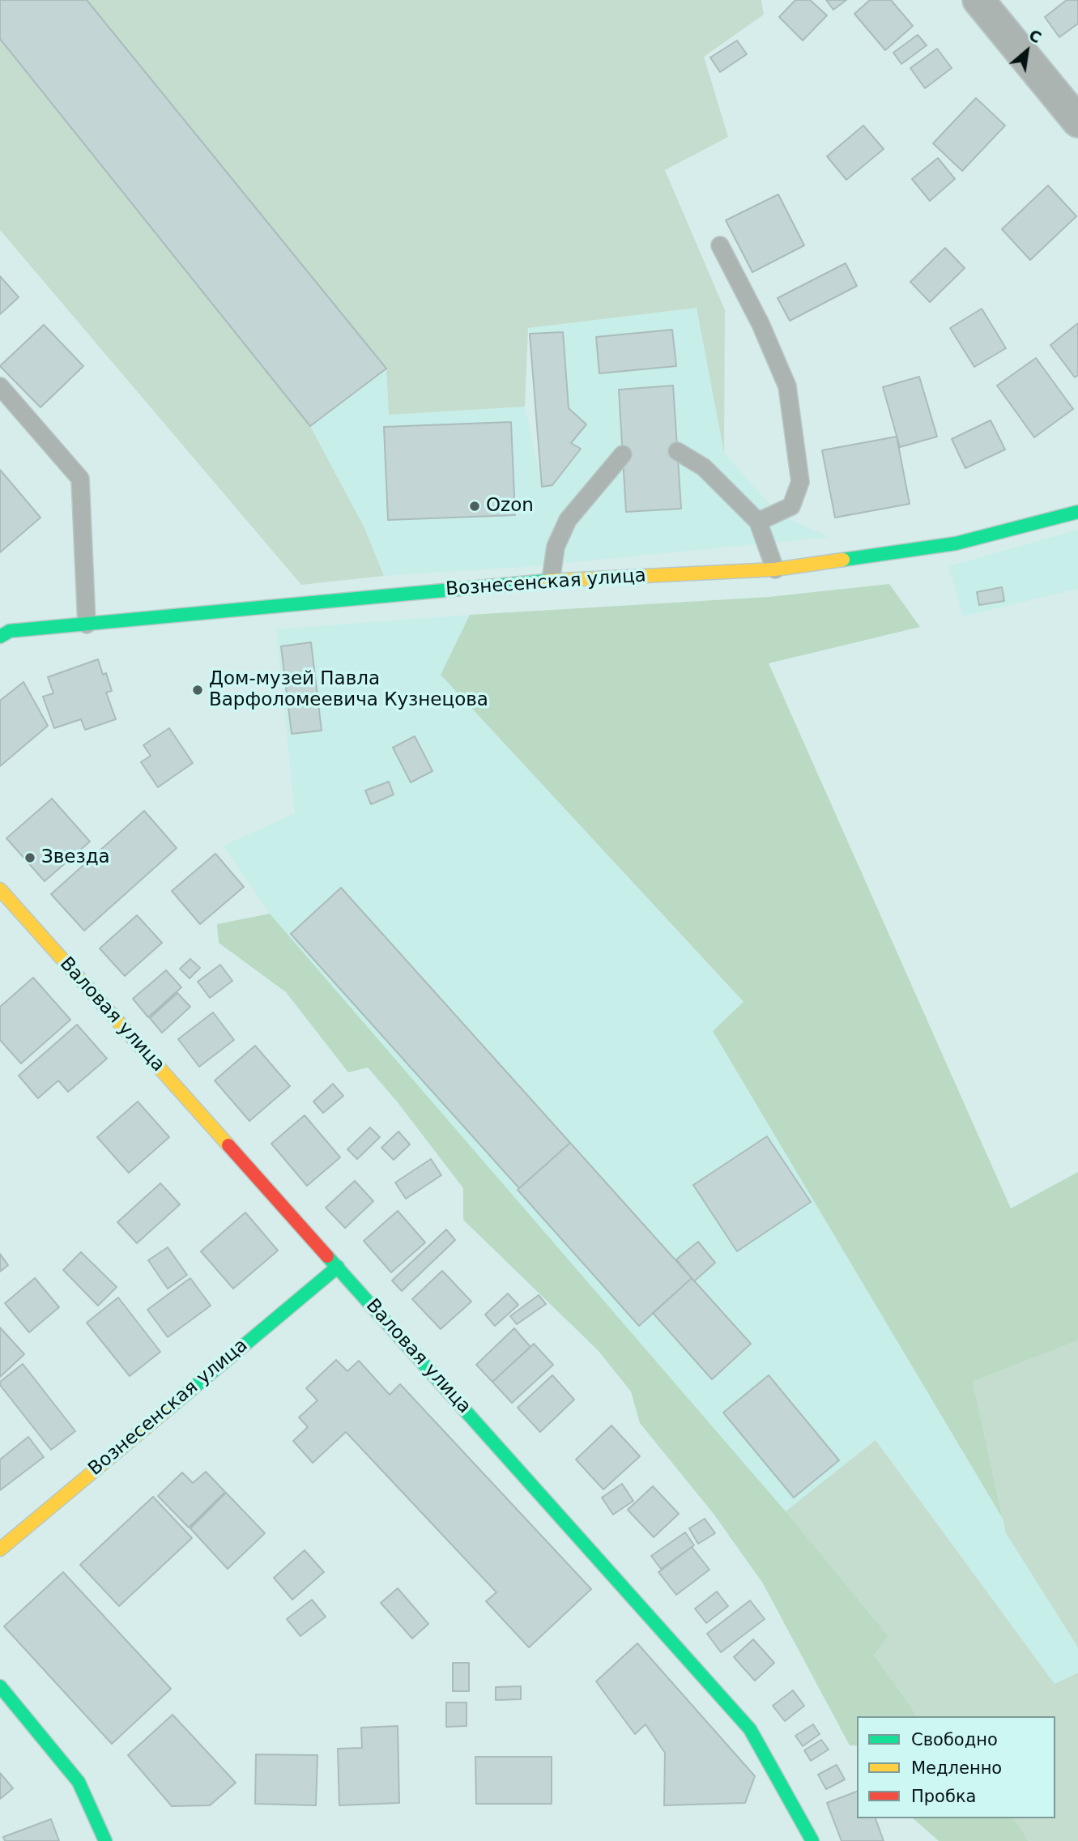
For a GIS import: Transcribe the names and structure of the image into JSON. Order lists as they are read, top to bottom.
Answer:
{
  "streets": {
    "street": ["Вознесенская улица", "Валовая улица"]
  },
  "crossings": [
    ["Вознесенская улица", "Валовая улица"]
  ],
  "places": ["Ozon", "Дом-музей Павла Варфоломеевича Кузнецова", "Звезда"],
  "legend": ["Свободно", "Медленно", "Пробка"],
  "north": "top right"
}
